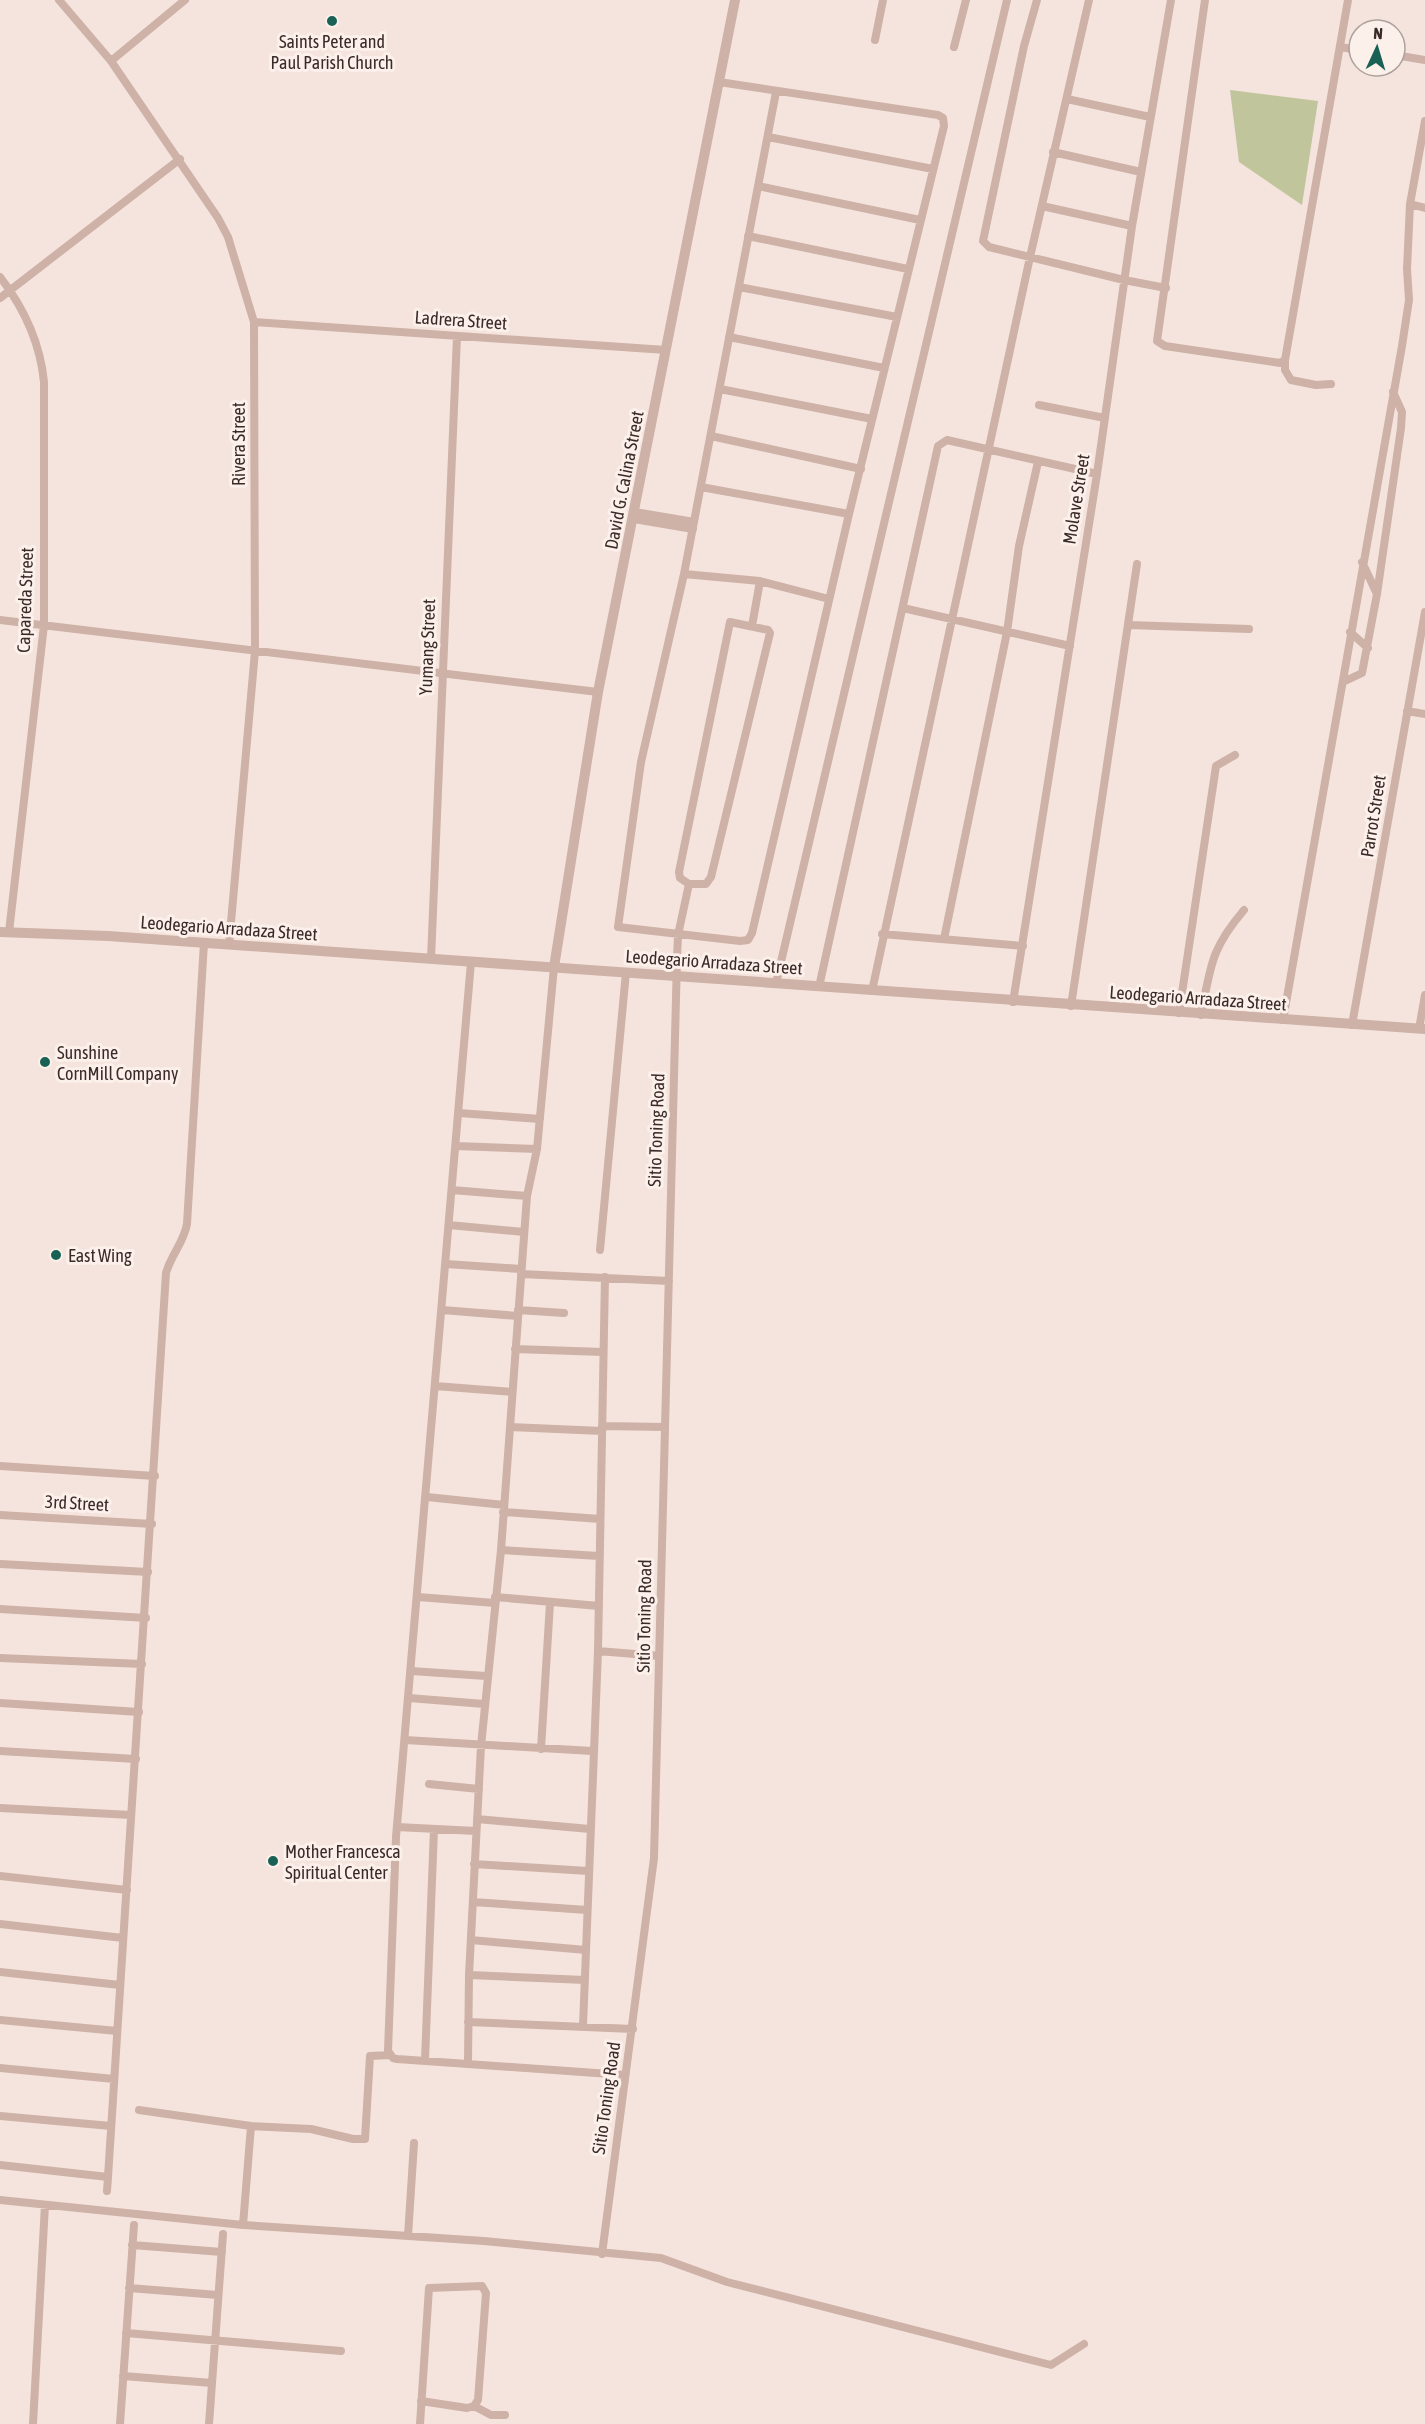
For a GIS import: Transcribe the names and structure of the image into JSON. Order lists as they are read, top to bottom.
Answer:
{
  "streets": {
    "street": [
      "Ladrera Street",
      "Rivera Street",
      "David G. Calina Street",
      "Molave Street",
      "Capareda Street",
      "Yumang Street",
      "Parrot Street",
      "Leodegario Arradaza Street",
      "Sitio Toning Road",
      "3rd Street"
    ]
  },
  "crossings": [
    ["Ladrera Street", "Rivera Street"],
    ["Ladrera Street", "David G. Calina Street"],
    ["Ladrera Street", "Yumang Street"],
    ["Rivera Street", "Leodegario Arradaza Street"],
    ["David G. Calina Street", "Leodegario Arradaza Street"],
    ["Molave Street", "Leodegario Arradaza Street"],
    ["Capareda Street", "Leodegario Arradaza Street"],
    ["Yumang Street", "Leodegario Arradaza Street"],
    ["Parrot Street", "Leodegario Arradaza Street"],
    ["Leodegario Arradaza Street", "Sitio Toning Road"]
  ],
  "places": [
    "Saints Peter and Paul Parish Church",
    "Sunshine CornMill Company",
    "East Wing",
    "Mother Francesca Spiritual Center"
  ],
  "north": "top"
}
